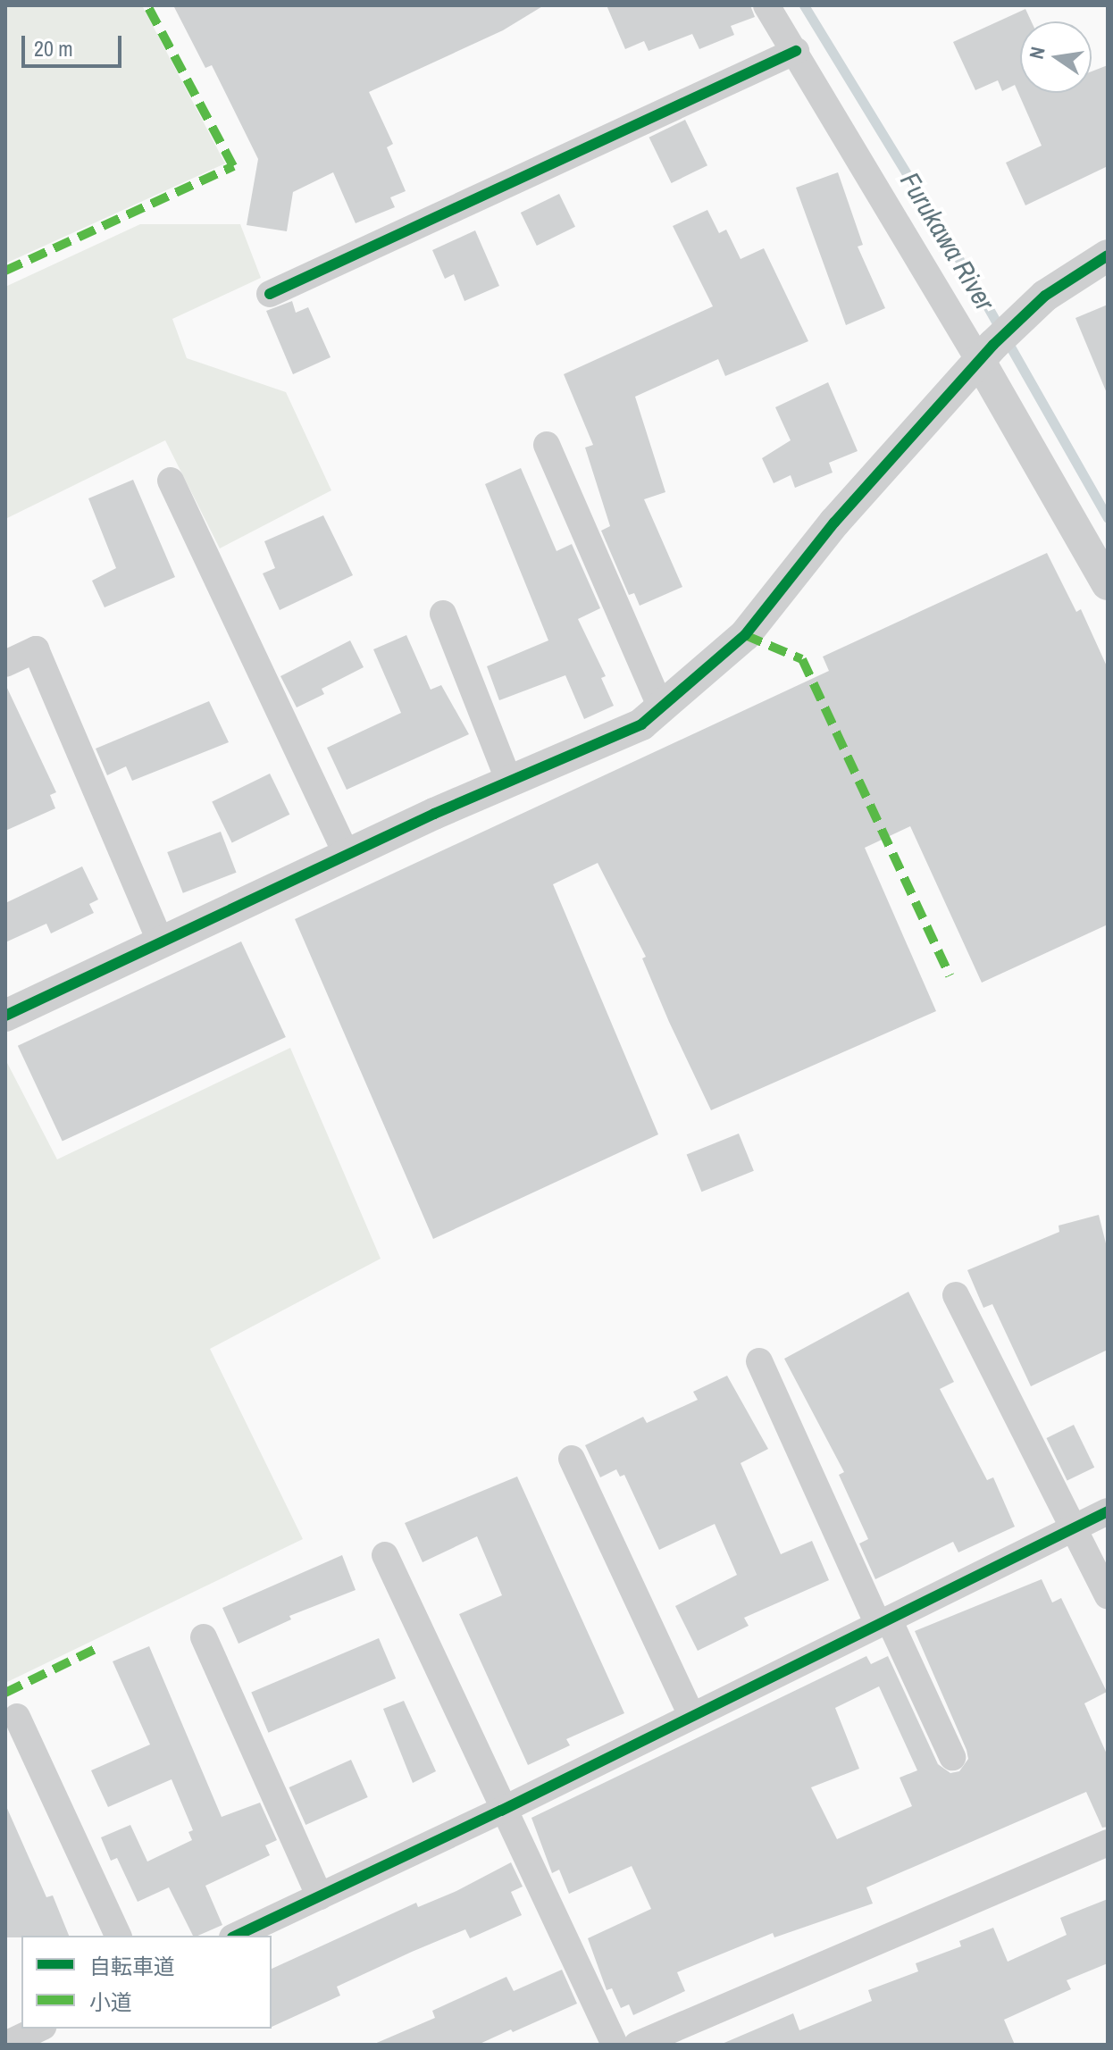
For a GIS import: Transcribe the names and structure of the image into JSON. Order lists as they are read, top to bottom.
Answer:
{
  "water": ["Furukawa River"],
  "legend": ["自転車道", "小道"],
  "scale_bar": "20 m",
  "north": "left"
}
